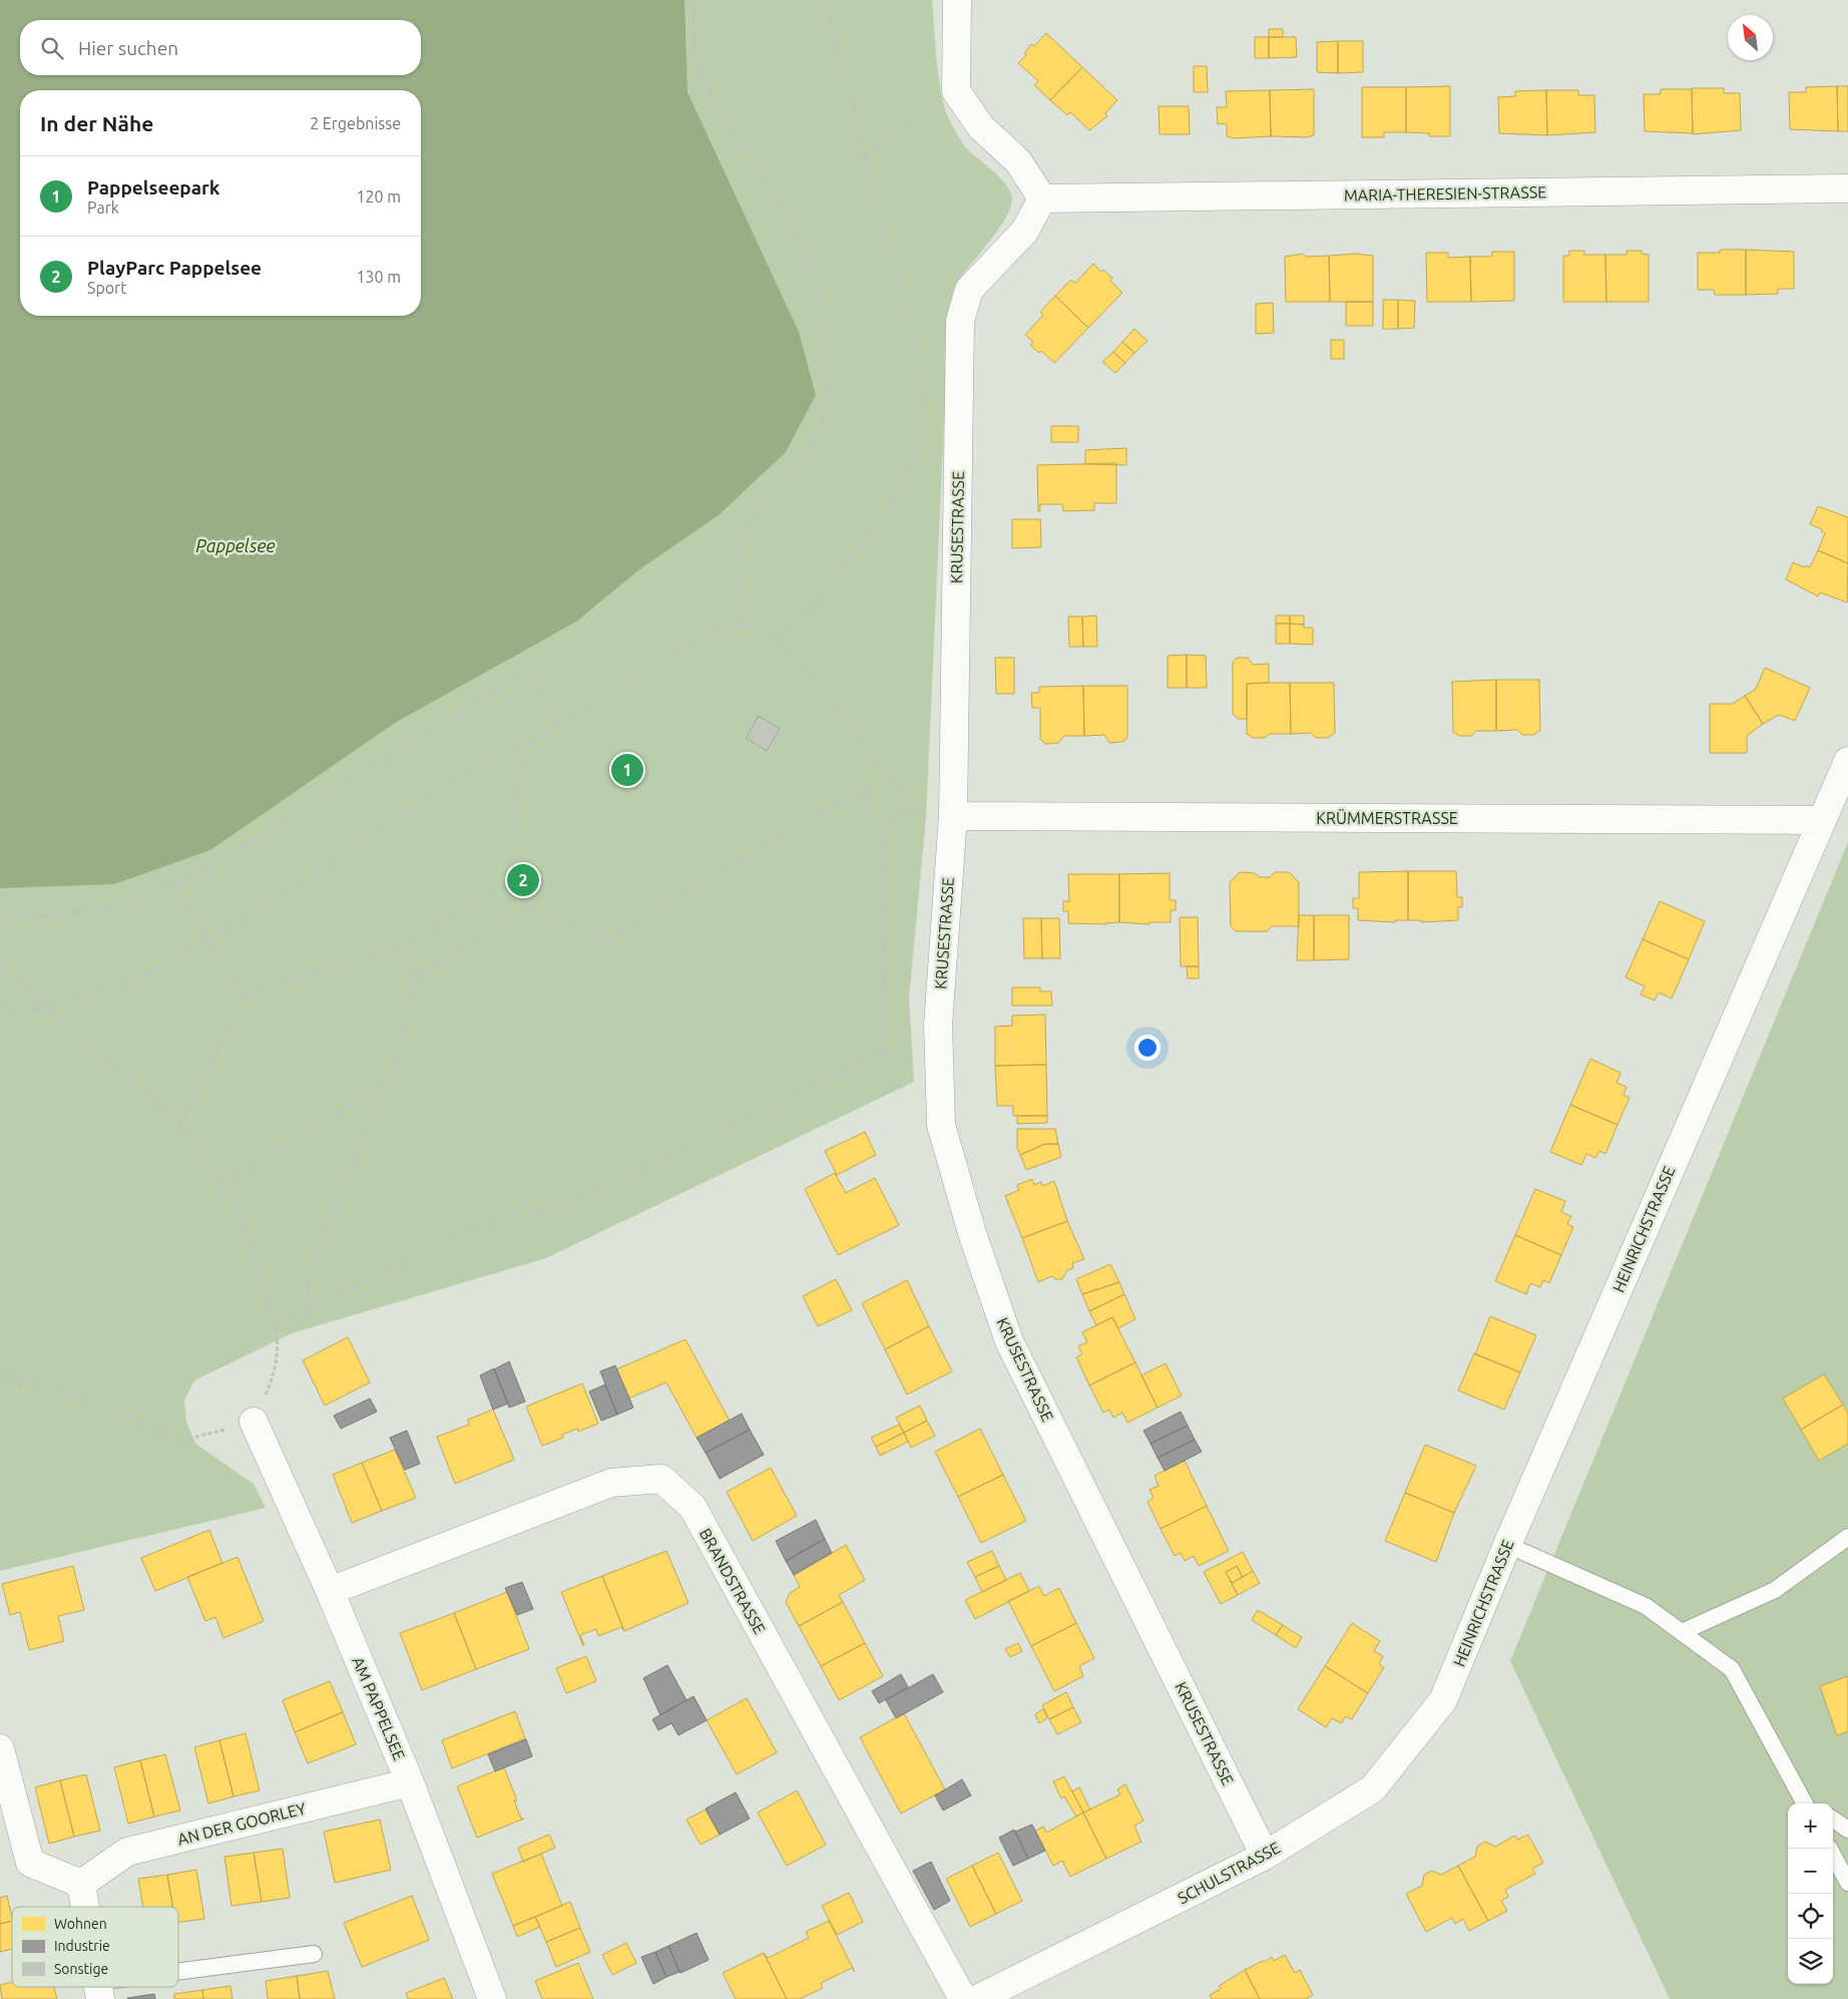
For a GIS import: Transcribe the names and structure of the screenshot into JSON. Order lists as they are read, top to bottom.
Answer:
{
  "streets": {
    "street": [
      "MARIA-THERESIEN-STRASSE",
      "KRUSESTRASSE",
      "KRÜMMERSTRASSE",
      "HEINRICHSTRASSE",
      "BRANDSTRASSE",
      "AM PAPPELSEE",
      "AN DER GOORLEY",
      "SCHULSTRASSE"
    ]
  },
  "crossings": [
    ["MARIA-THERESIEN-STRASSE", "KRUSESTRASSE"],
    ["KRUSESTRASSE", "KRÜMMERSTRASSE"],
    ["KRUSESTRASSE", "SCHULSTRASSE"],
    ["KRÜMMERSTRASSE", "HEINRICHSTRASSE"],
    ["HEINRICHSTRASSE", "SCHULSTRASSE"],
    ["BRANDSTRASSE", "AM PAPPELSEE"],
    ["AM PAPPELSEE", "AN DER GOORLEY"]
  ],
  "water": ["Pappelsee"],
  "legend": ["Wohnen", "Industrie", "Sonstige"],
  "north": "top left",
  "page": {
    "search": "Hier suchen",
    "heading": ["In der Nähe", "2 Ergebnisse"],
    "list": [
      {
        "mark": "1",
        "name": "Pappelseepark",
        "note": "Park",
        "value": "120 m"
      },
      {
        "mark": "2",
        "name": "PlayParc Pappelsee",
        "note": "Sport",
        "value": "130 m"
      }
    ],
    "pins": ["1", "2"],
    "map_buttons": ["+", "−"]
  }
}
